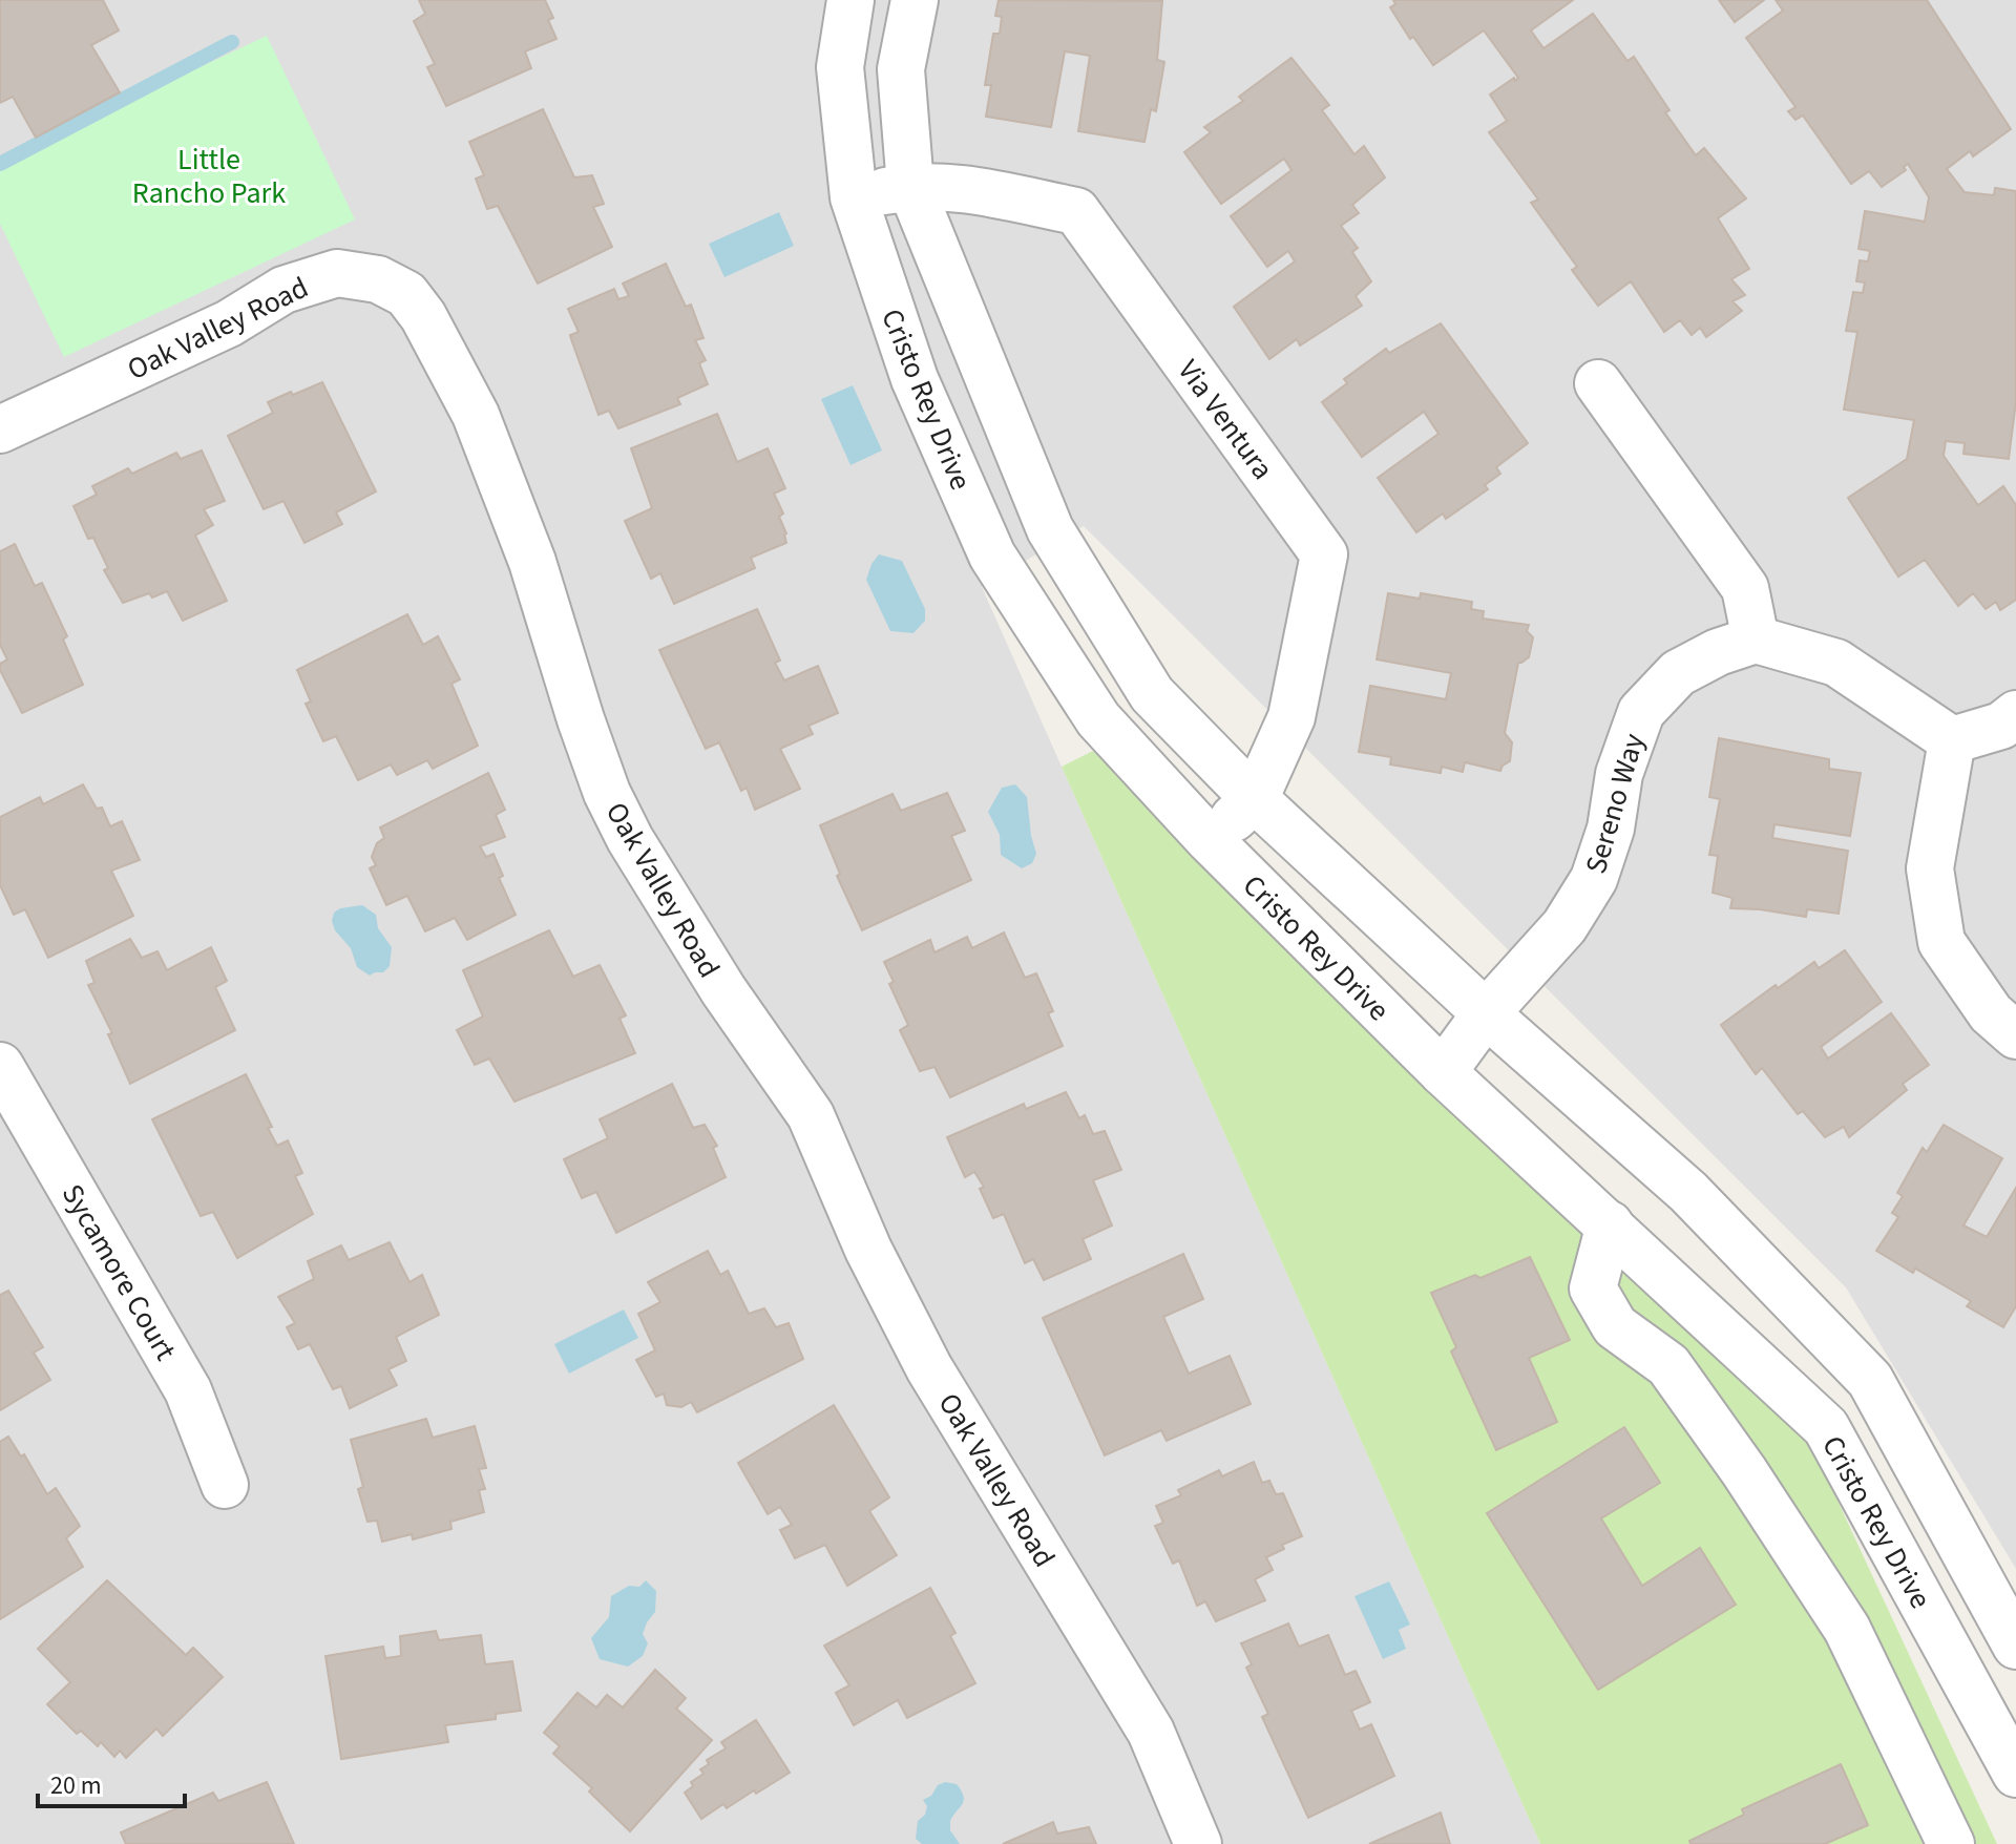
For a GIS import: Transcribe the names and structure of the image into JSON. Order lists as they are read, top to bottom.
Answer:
{
  "streets": {
    "street": [
      "Oak Valley Road",
      "Cristo Rey Drive",
      "Via Ventura",
      "Sereno Way",
      "Sycamore Court"
    ]
  },
  "crossings": [
    ["Cristo Rey Drive", "Via Ventura"],
    ["Cristo Rey Drive", "Sereno Way"]
  ],
  "parks": ["Little Rancho Park"],
  "scale_bar": "20 m"
}
